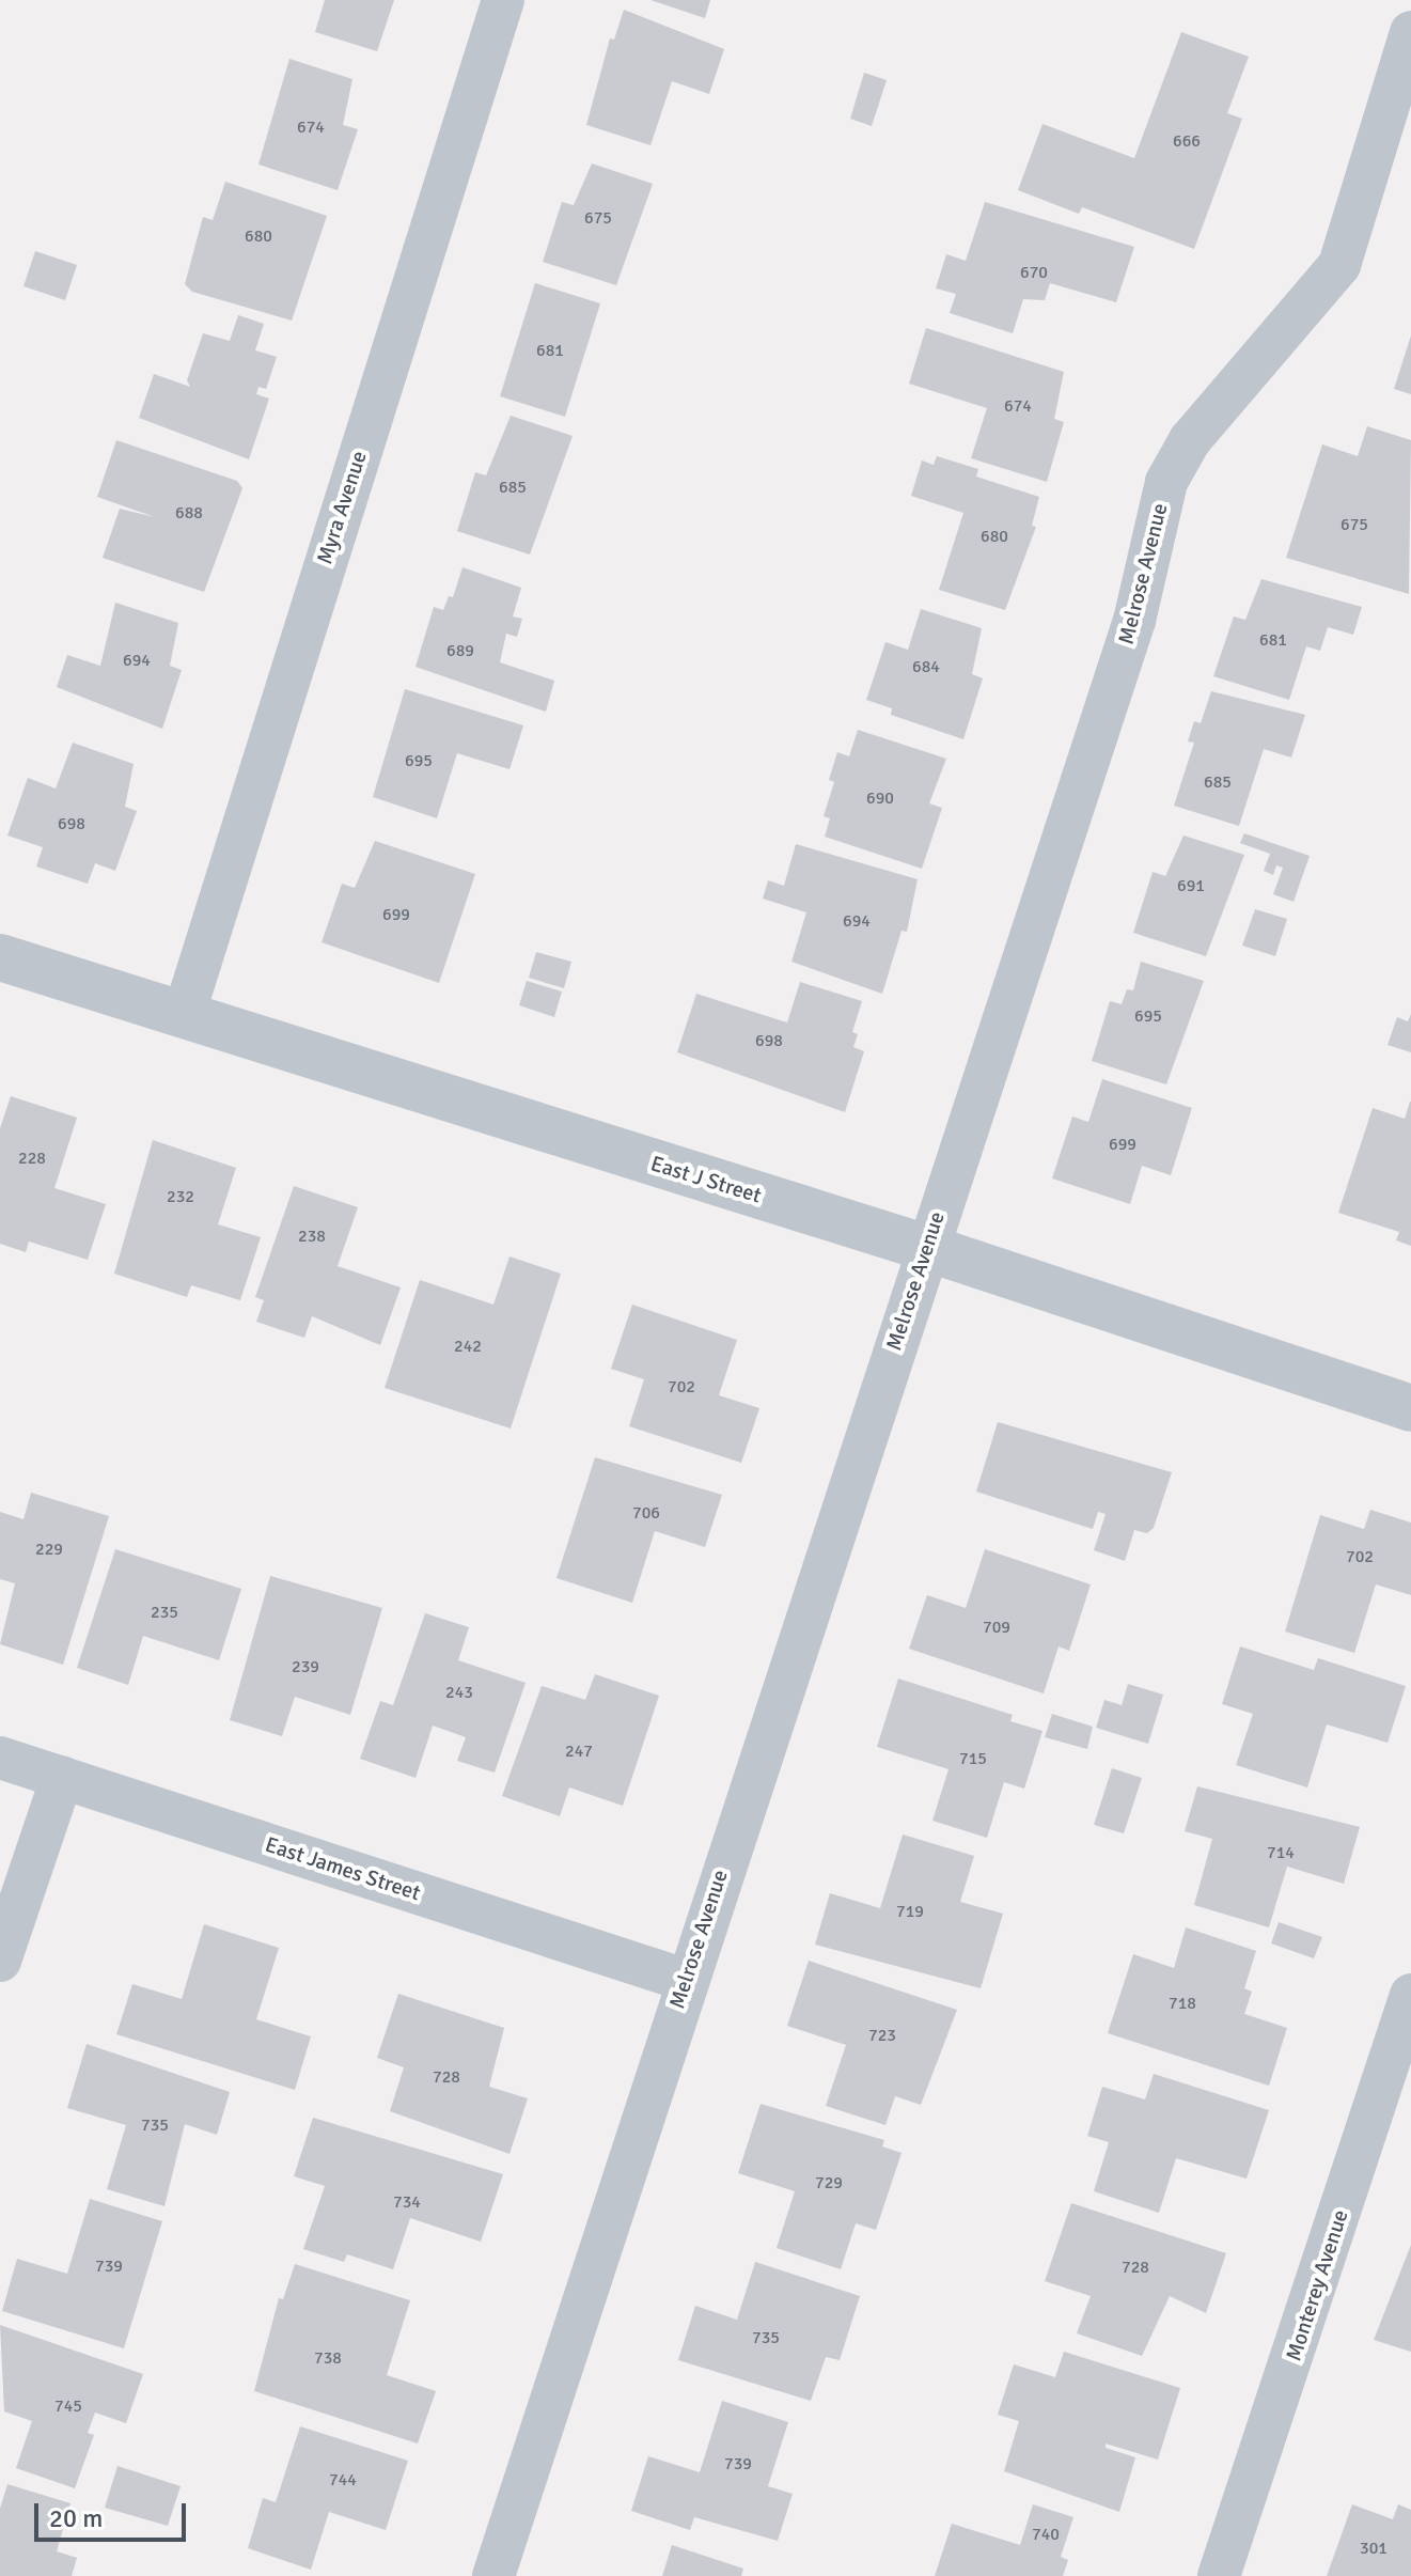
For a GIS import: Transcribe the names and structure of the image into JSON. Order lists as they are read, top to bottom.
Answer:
{
  "streets": {
    "street": [
      "Myra Avenue",
      "Melrose Avenue",
      "East J Street",
      "East James Street",
      "Monterey Avenue"
    ]
  },
  "crossings": [
    ["Myra Avenue", "East J Street"],
    ["Melrose Avenue", "East J Street"],
    ["Melrose Avenue", "East James Street"]
  ],
  "house_numbers": [
    "674",
    "666",
    "675",
    "680",
    "670",
    "681",
    "674",
    "685",
    "688",
    "675",
    "680",
    "681",
    "689",
    "694",
    "684",
    "695",
    "685",
    "690",
    "698",
    "691",
    "699",
    "694",
    "695",
    "698",
    "699",
    "228",
    "232",
    "238",
    "242",
    "702",
    "706",
    "229",
    "702",
    "235",
    "709",
    "239",
    "243",
    "247",
    "715",
    "714",
    "719",
    "718",
    "723",
    "728",
    "735",
    "729",
    "734",
    "739",
    "728",
    "735",
    "738",
    "745",
    "739",
    "744",
    "740",
    "301"
  ],
  "scale_bar": "20 m"
}
